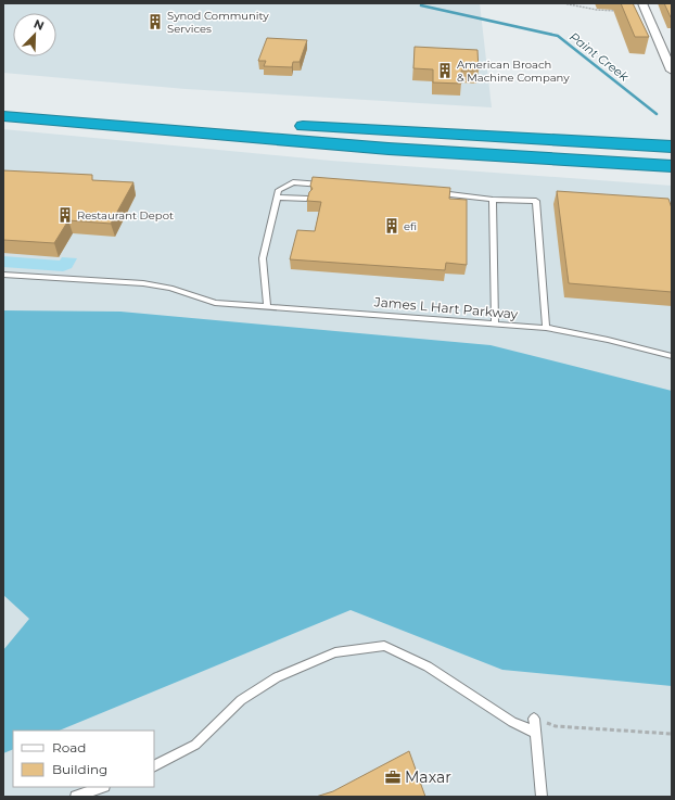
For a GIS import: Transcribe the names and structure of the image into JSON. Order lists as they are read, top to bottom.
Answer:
{
  "streets": {
    "lane": ["James L Hart Parkway"]
  },
  "water": ["Paint Creek"],
  "places": {
    "building": [
      "Synod Community Services",
      "American Broach & Machine Company",
      "Restaurant Depot",
      "efi"
    ],
    "office": ["Maxar"]
  },
  "legend": ["Road", "Building"],
  "north": "top right"
}
